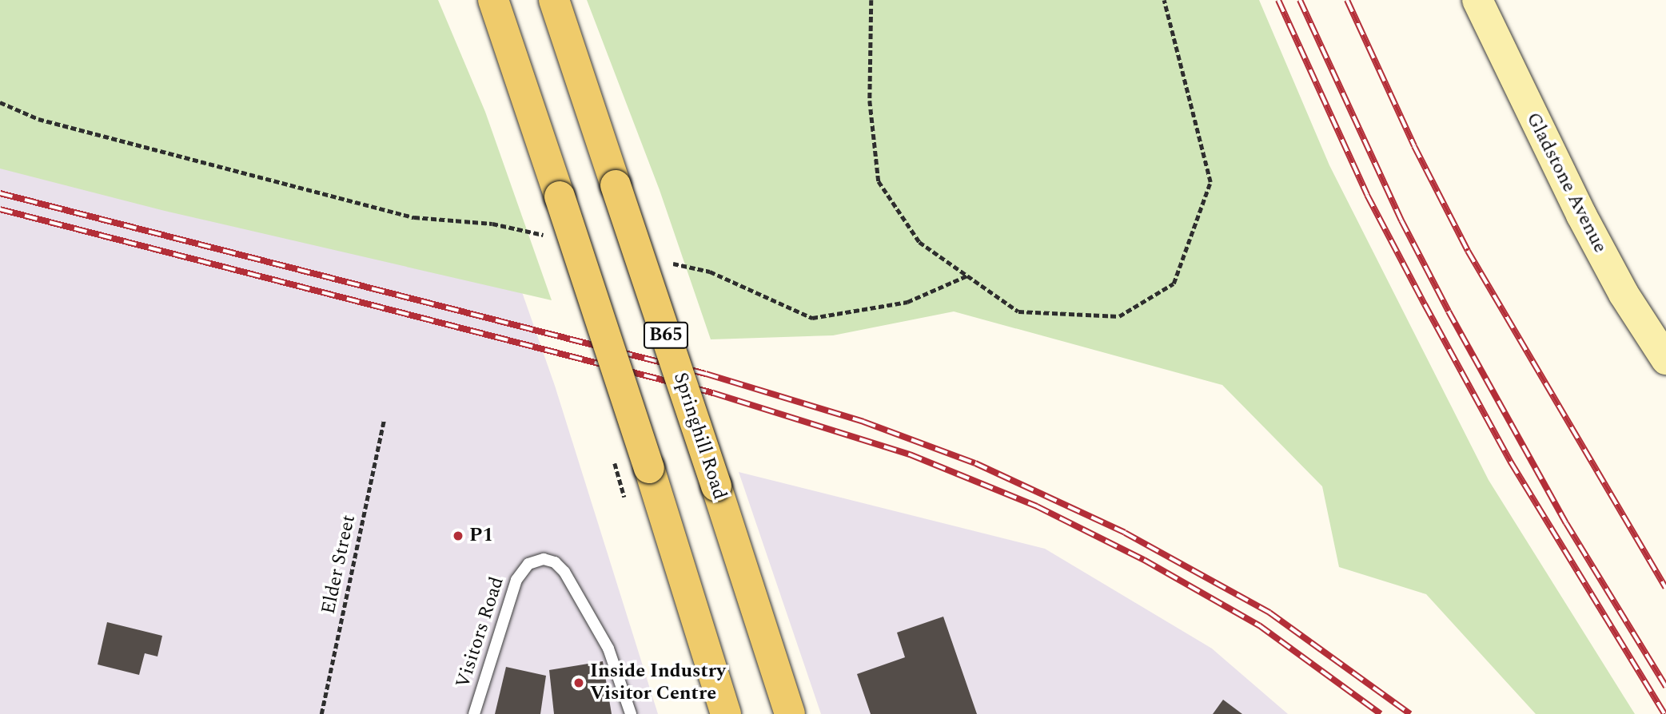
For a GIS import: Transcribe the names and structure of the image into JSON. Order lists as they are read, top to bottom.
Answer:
{
  "streets": {
    "main road": ["Gladstone Avenue", "B65", "Springhill Road"],
    "lane": ["Visitors Road"],
    "path": ["Elder Street"]
  },
  "places": ["P1", "Inside Industry Visitor Centre"]
}
